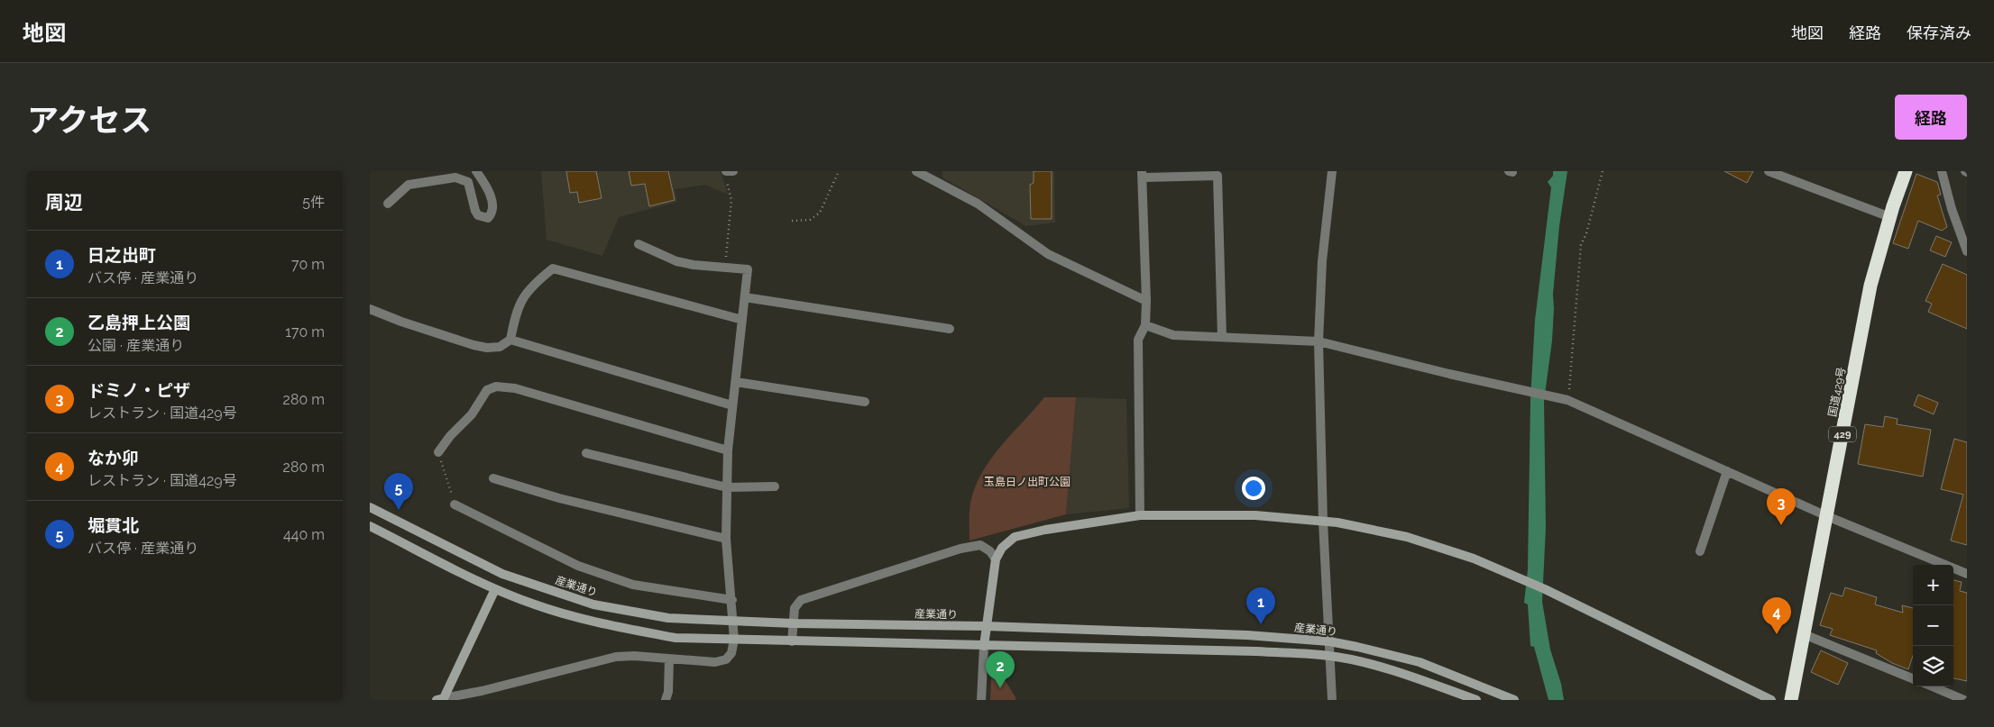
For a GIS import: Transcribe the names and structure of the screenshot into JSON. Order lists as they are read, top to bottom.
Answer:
{
  "streets": {
    "highway": ["国道429号", "429"],
    "street": ["産業通り"]
  },
  "parks": ["玉島日ノ出町公園"],
  "page": {
    "header": "地図",
    "nav": ["地図", "経路", "保存済み"],
    "title": "アクセス",
    "buttons": "経路",
    "heading": ["周辺", "5件"],
    "list": [
      {
        "mark": "1",
        "name": "日之出町",
        "note": "バス停 · 産業通り",
        "value": "70 m"
      },
      {
        "mark": "2",
        "name": "乙島押上公園",
        "note": "公園 · 産業通り",
        "value": "170 m"
      },
      {
        "mark": "3",
        "name": "ドミノ・ピザ",
        "note": "レストラン · 国道429号",
        "value": "280 m"
      },
      {
        "mark": "4",
        "name": "なか卯",
        "note": "レストラン · 国道429号",
        "value": "280 m"
      },
      {
        "mark": "5",
        "name": "堀貫北",
        "note": "バス停 · 産業通り",
        "value": "440 m"
      }
    ],
    "pins": [
      "5",
      "3",
      "1",
      "4",
      "2"
    ],
    "map_buttons": ["+", "−"]
  }
}
